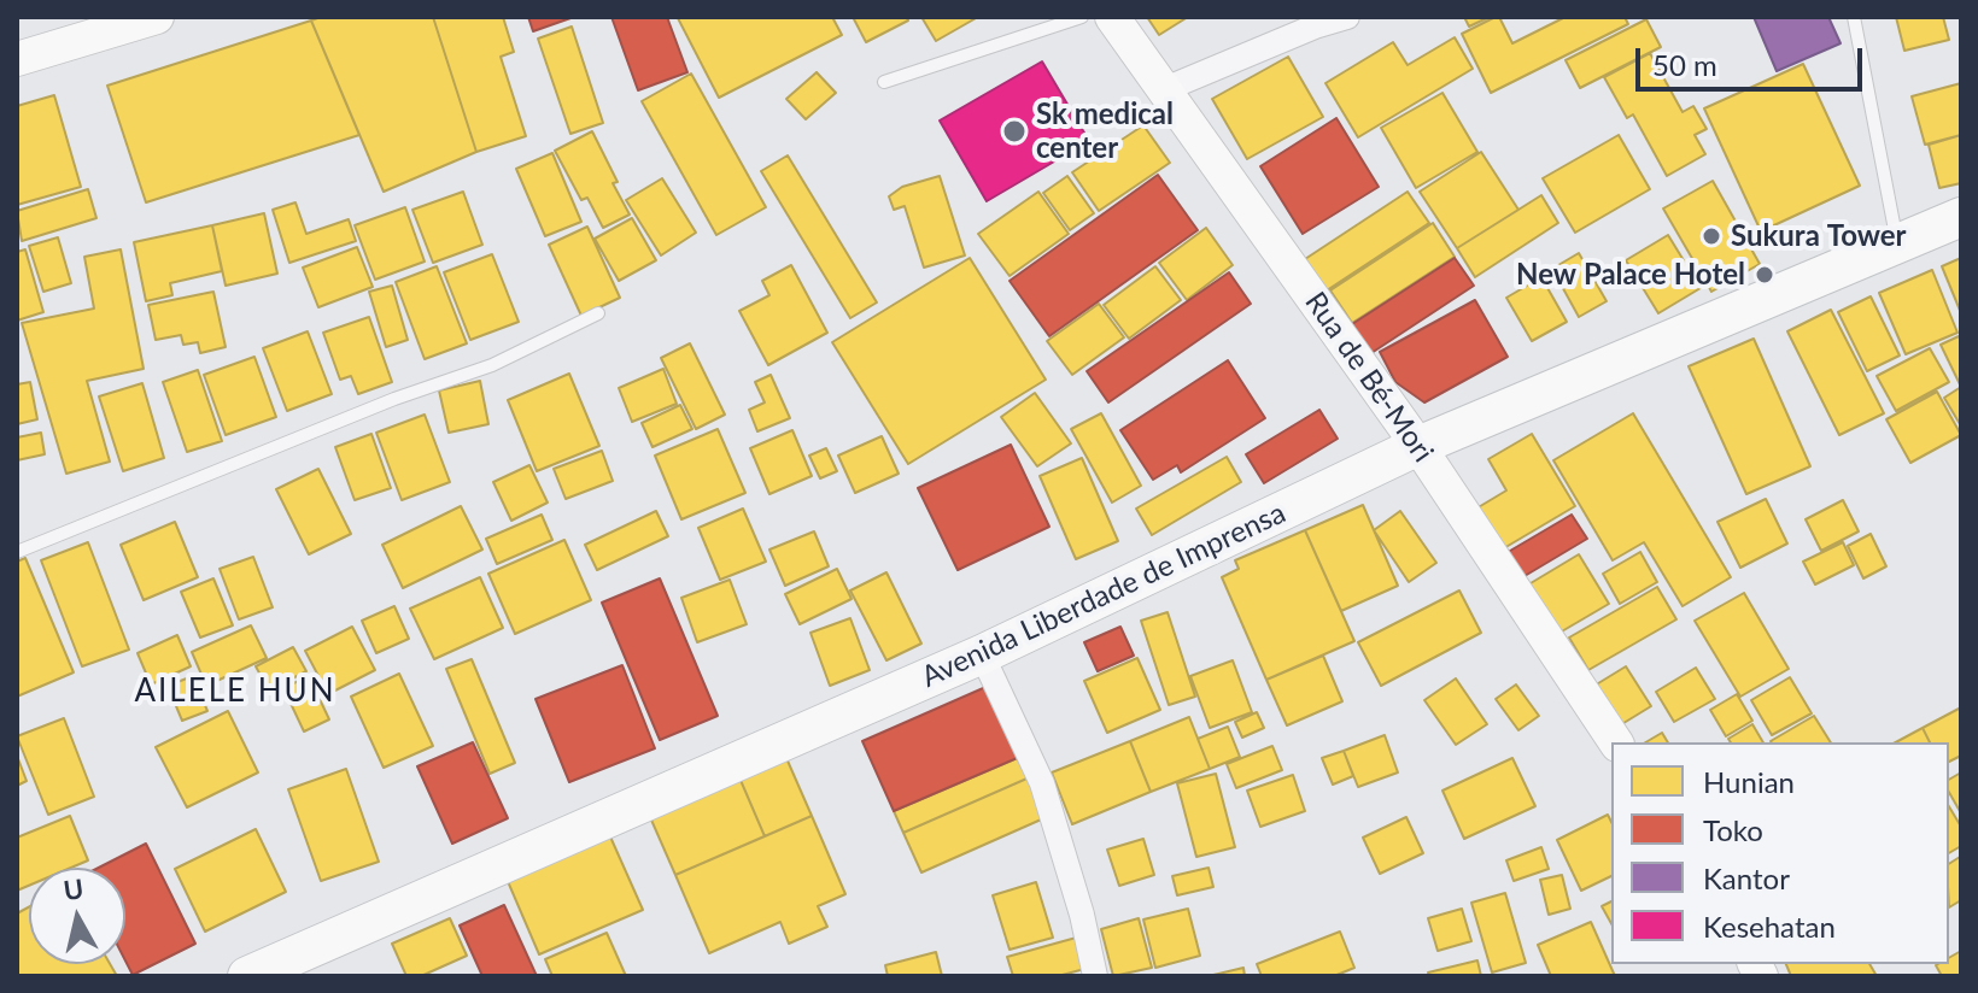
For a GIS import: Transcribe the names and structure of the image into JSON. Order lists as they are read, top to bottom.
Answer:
{
  "streets": {
    "main road": ["Rua de Bé-Mori", "Avenida Liberdade de Imprensa"]
  },
  "crossings": [
    ["Rua de Bé-Mori", "Avenida Liberdade de Imprensa"]
  ],
  "districts": ["AILELE HUN"],
  "places": ["Sk medical center", "Sukura Tower", "New Palace Hotel"],
  "legend": [
    "Hunian",
    "Toko",
    "Kantor",
    "Kesehatan"
  ],
  "scale_bar": "50 m",
  "north": "top"
}
